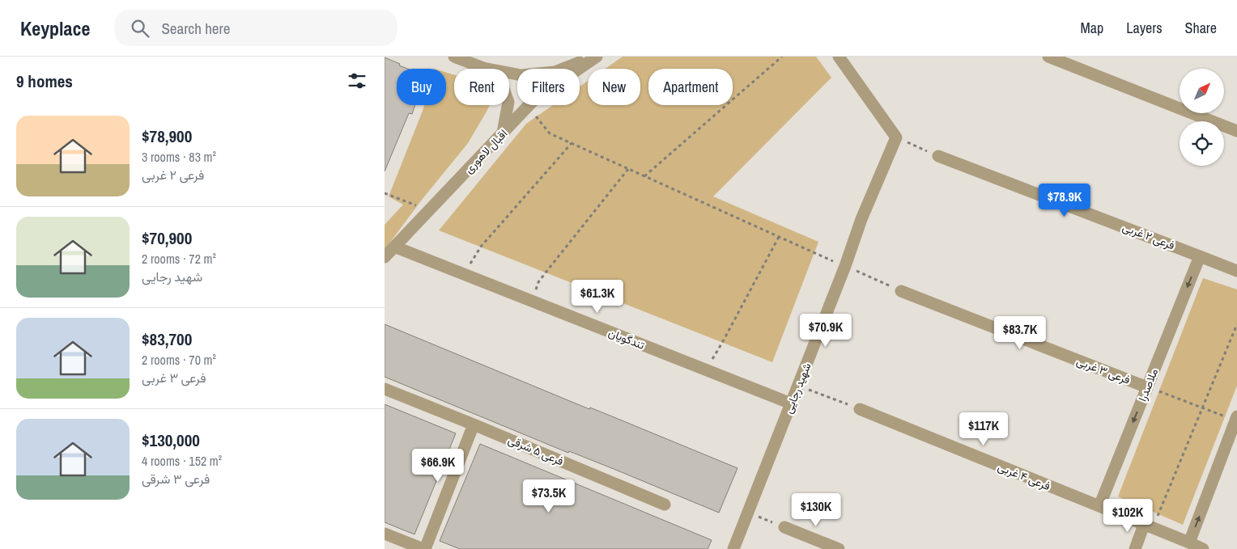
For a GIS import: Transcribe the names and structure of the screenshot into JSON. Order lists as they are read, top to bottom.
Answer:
{
  "streets": {
    "street": [
      "اقبال لاهوری",
      "فرعی ۲ غربی",
      "تندگویان",
      "فرعی ۳ غربی",
      "ملاصدرا",
      "شهید رجایی",
      "فرعی ۵ شرقی",
      "فرعی ۴ غربی"
    ]
  },
  "crossings": [
    ["اقبال لاهوری", "تندگویان"],
    ["فرعی ۲ غربی", "ملاصدرا"],
    ["تندگویان", "شهید رجایی"],
    ["فرعی ۳ غربی", "ملاصدرا"],
    ["ملاصدرا", "فرعی ۴ غربی"]
  ],
  "north": "top right",
  "page": {
    "header": "Keyplace",
    "search": "Search here",
    "nav": ["Map", "Layers", "Share"],
    "heading": "9 homes",
    "chip": [
      "Buy",
      "Rent",
      "Filters",
      "New",
      "Apartment"
    ],
    "list": [
      {
        "name": "$78,900",
        "note": "3 rooms · 83 m² · فرعی ۲ غربی"
      },
      {
        "name": "$70,900",
        "note": "2 rooms · 72 m² · شهید رجایی"
      },
      {
        "name": "$83,700",
        "note": "2 rooms · 70 m² · فرعی ۳ غربی"
      },
      {
        "name": "$130,000",
        "note": "4 rooms · 152 m² · فرعی ۳ شرقی"
      }
    ],
    "price": [
      "$78.9K",
      "$61.3K",
      "$70.9K",
      "$83.7K",
      "$117K",
      "$66.9K",
      "$73.5K",
      "$130K",
      "$102K"
    ]
  }
}
